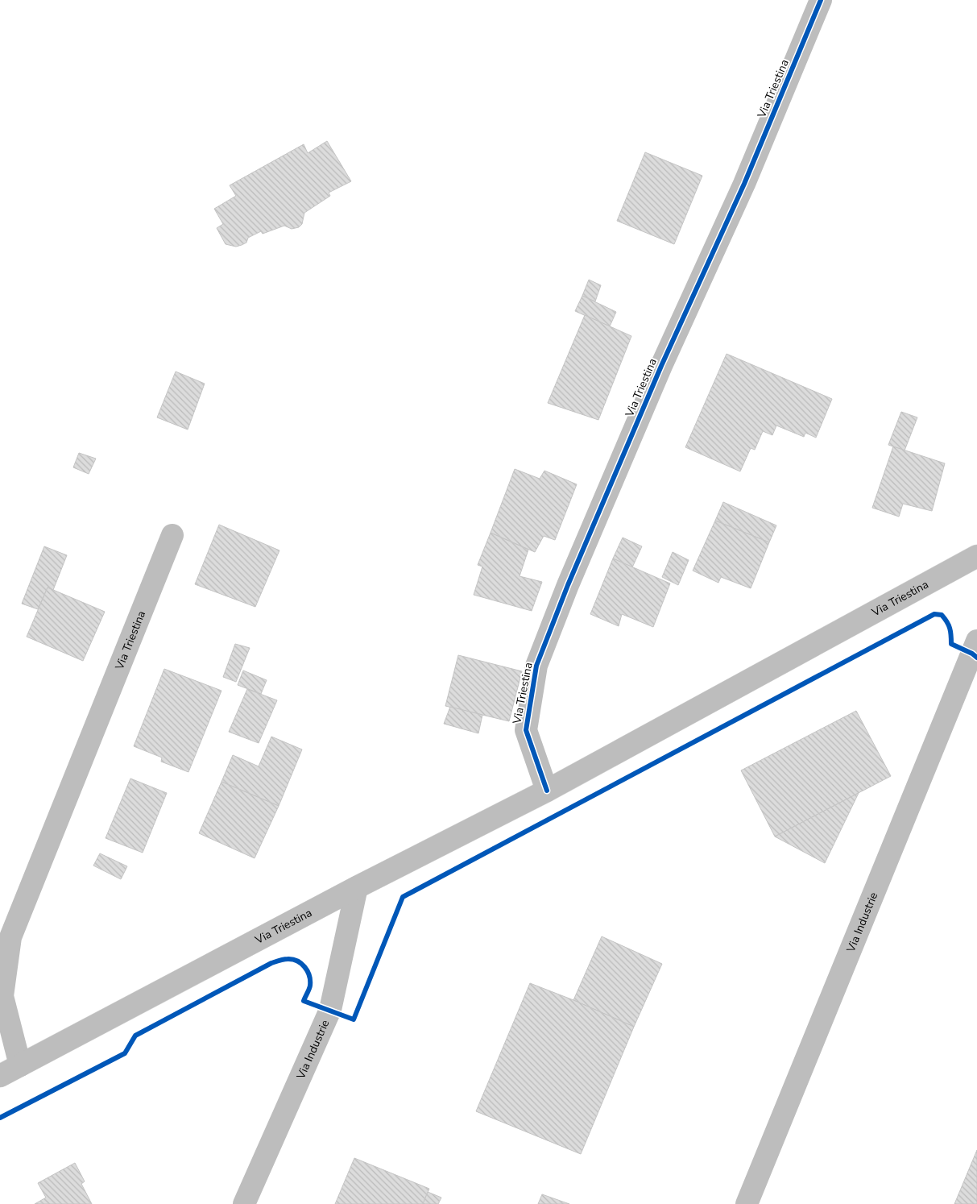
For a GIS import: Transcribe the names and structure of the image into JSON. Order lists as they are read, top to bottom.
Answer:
{
  "streets": {
    "street": ["Via Triestina", "Via Industrie"]
  },
  "crossings": [
    ["Via Triestina", "Via Industrie"]
  ]
}
